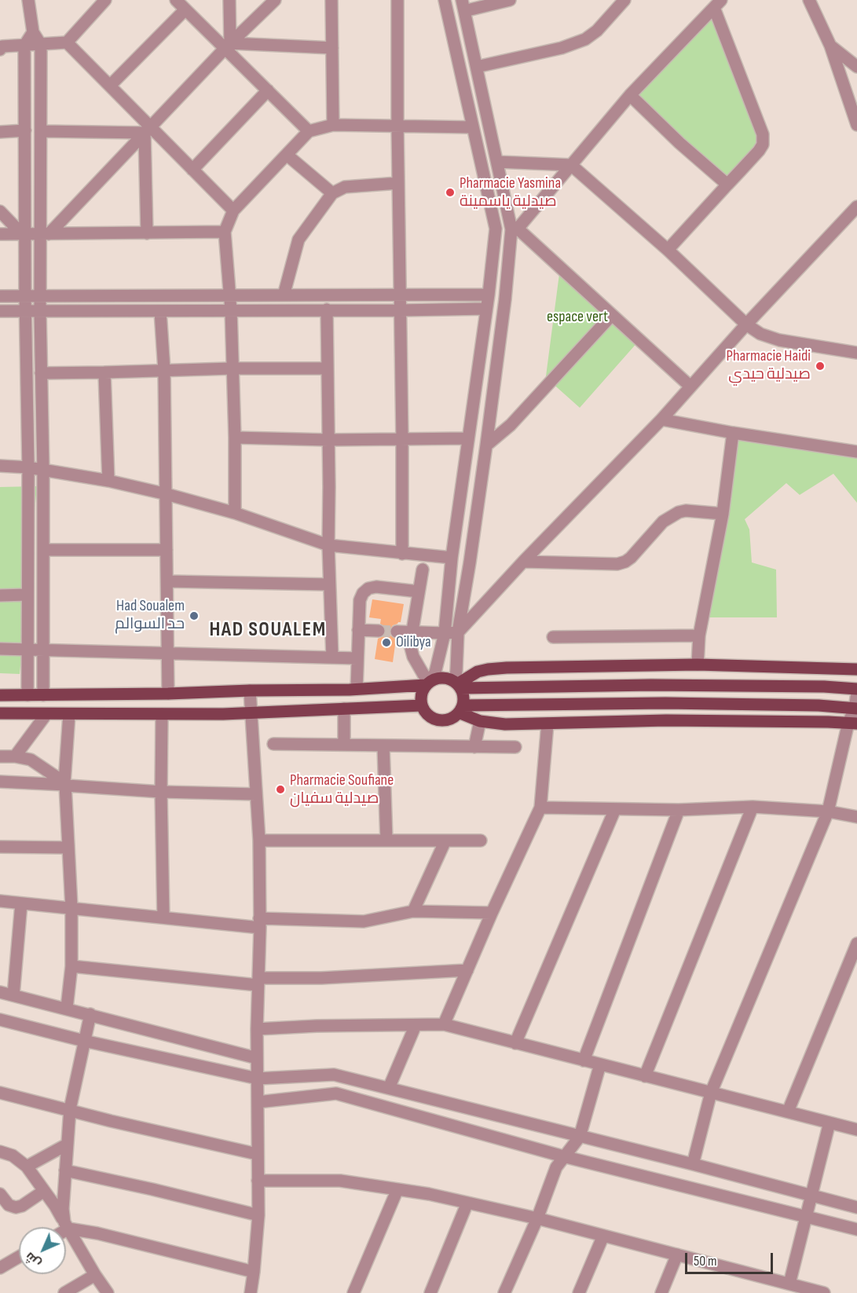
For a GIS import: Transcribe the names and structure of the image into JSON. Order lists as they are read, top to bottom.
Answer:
{
  "districts": ["HAD SOUALEM"],
  "parks": ["espace vert"],
  "places": [
    "Pharmacie Yasmina صيدلية ياسمينة",
    "Pharmacie Haidi صيدلية حيدي",
    "Had Soualem حد السوالم",
    "Oilibya",
    "Pharmacie Soufiane صيدلية سفيان"
  ],
  "scale_bar": "50 m",
  "north": "bottom left"
}
